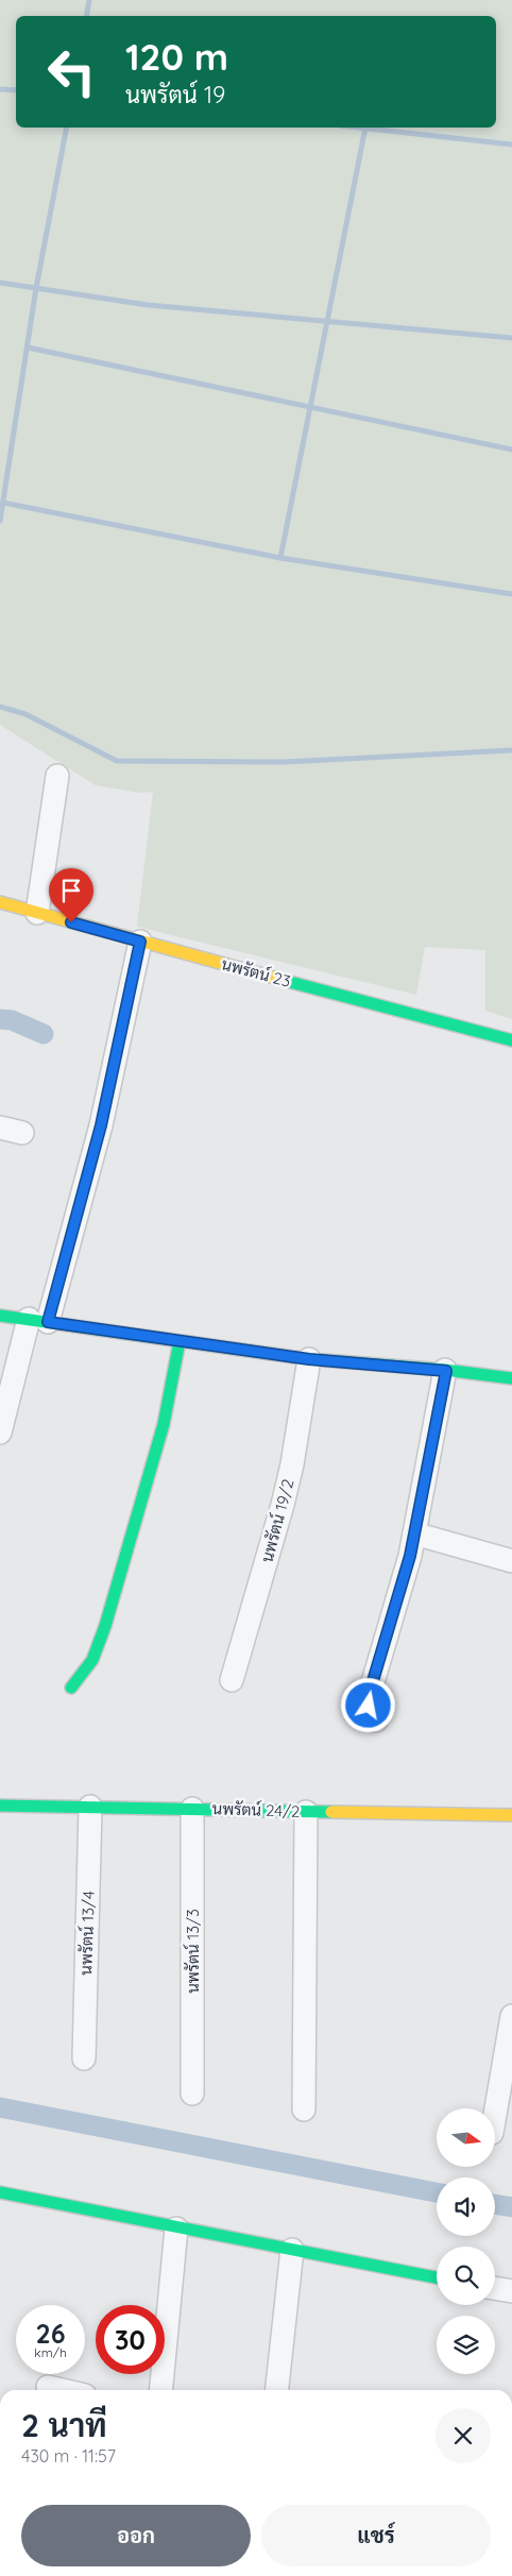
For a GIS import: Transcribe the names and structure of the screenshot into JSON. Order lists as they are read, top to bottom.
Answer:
{
  "streets": {
    "street": [
      "นพรัตน์ 23",
      "นพรัตน์ 19/2",
      "นพรัตน์ 24/2",
      "นพรัตน์ 13/4",
      "นพรัตน์ 13/3"
    ]
  },
  "crossings": [
    ["นพรัตน์ 24/2", "นพรัตน์ 13/4"],
    ["นพรัตน์ 24/2", "นพรัตน์ 13/3"]
  ],
  "north": "right",
  "page": {
    "turn": ["120 m", "นพรัตน์ 19"],
    "speed": "26 km/h",
    "limit": "30",
    "heading": ["2 นาที", "430 m · 11:57"],
    "buttons": ["ออก", "แชร์"]
  }
}
